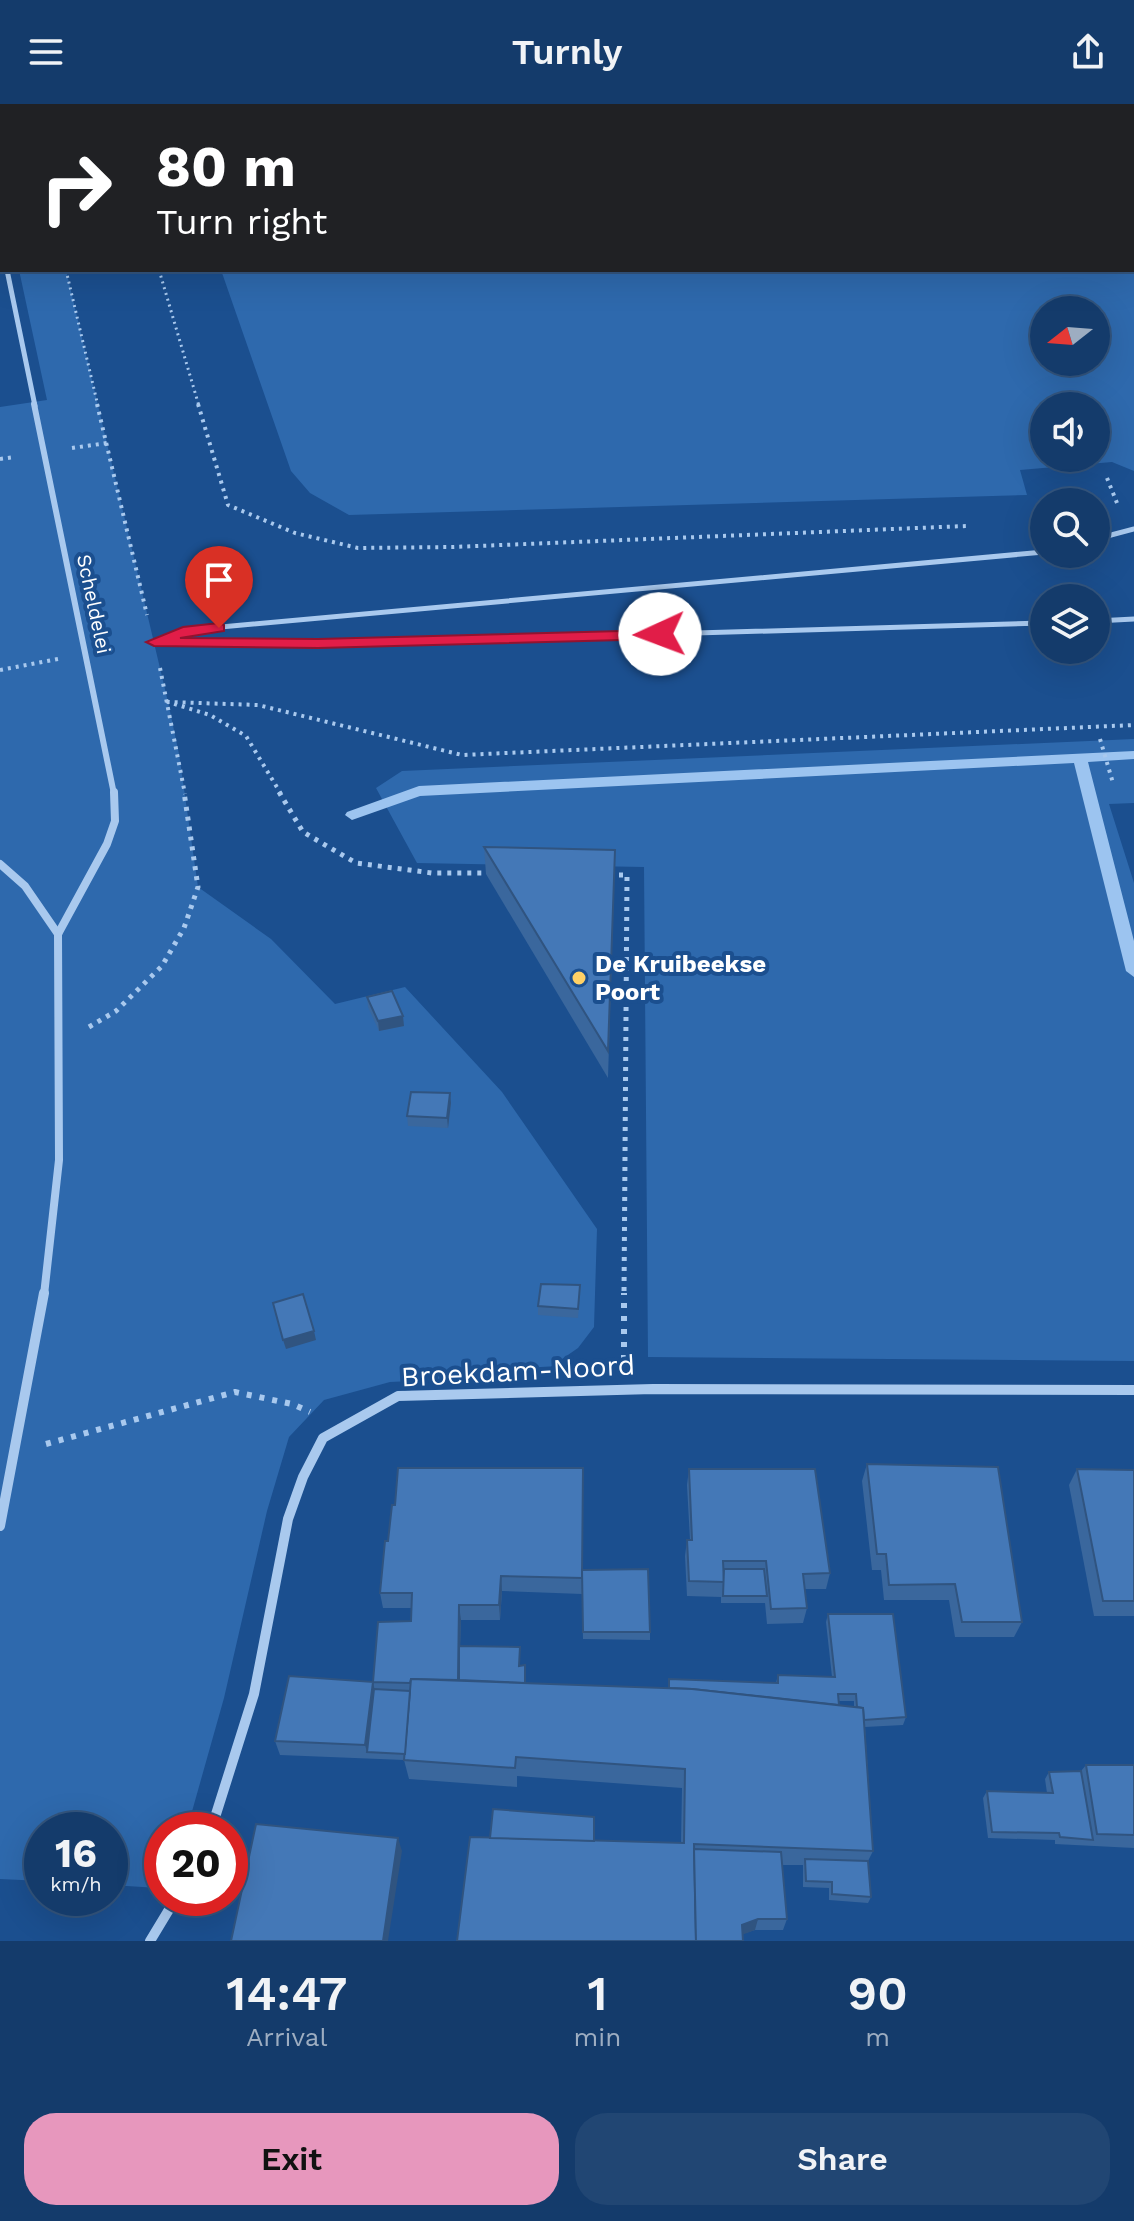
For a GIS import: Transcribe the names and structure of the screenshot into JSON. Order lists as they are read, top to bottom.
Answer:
{
  "streets": {
    "street": ["Scheldelei", "Broekdam-Noord"]
  },
  "places": ["De Kruibeekse Poort"],
  "north": "left",
  "page": {
    "header": "Turnly",
    "turn": ["80 m", "Turn right"],
    "speed": "16 km/h",
    "limit": "20",
    "eta": [
      "14:47",
      "Arrival",
      "1",
      "min",
      "90",
      "m"
    ],
    "buttons": ["Exit", "Share"]
  }
}
